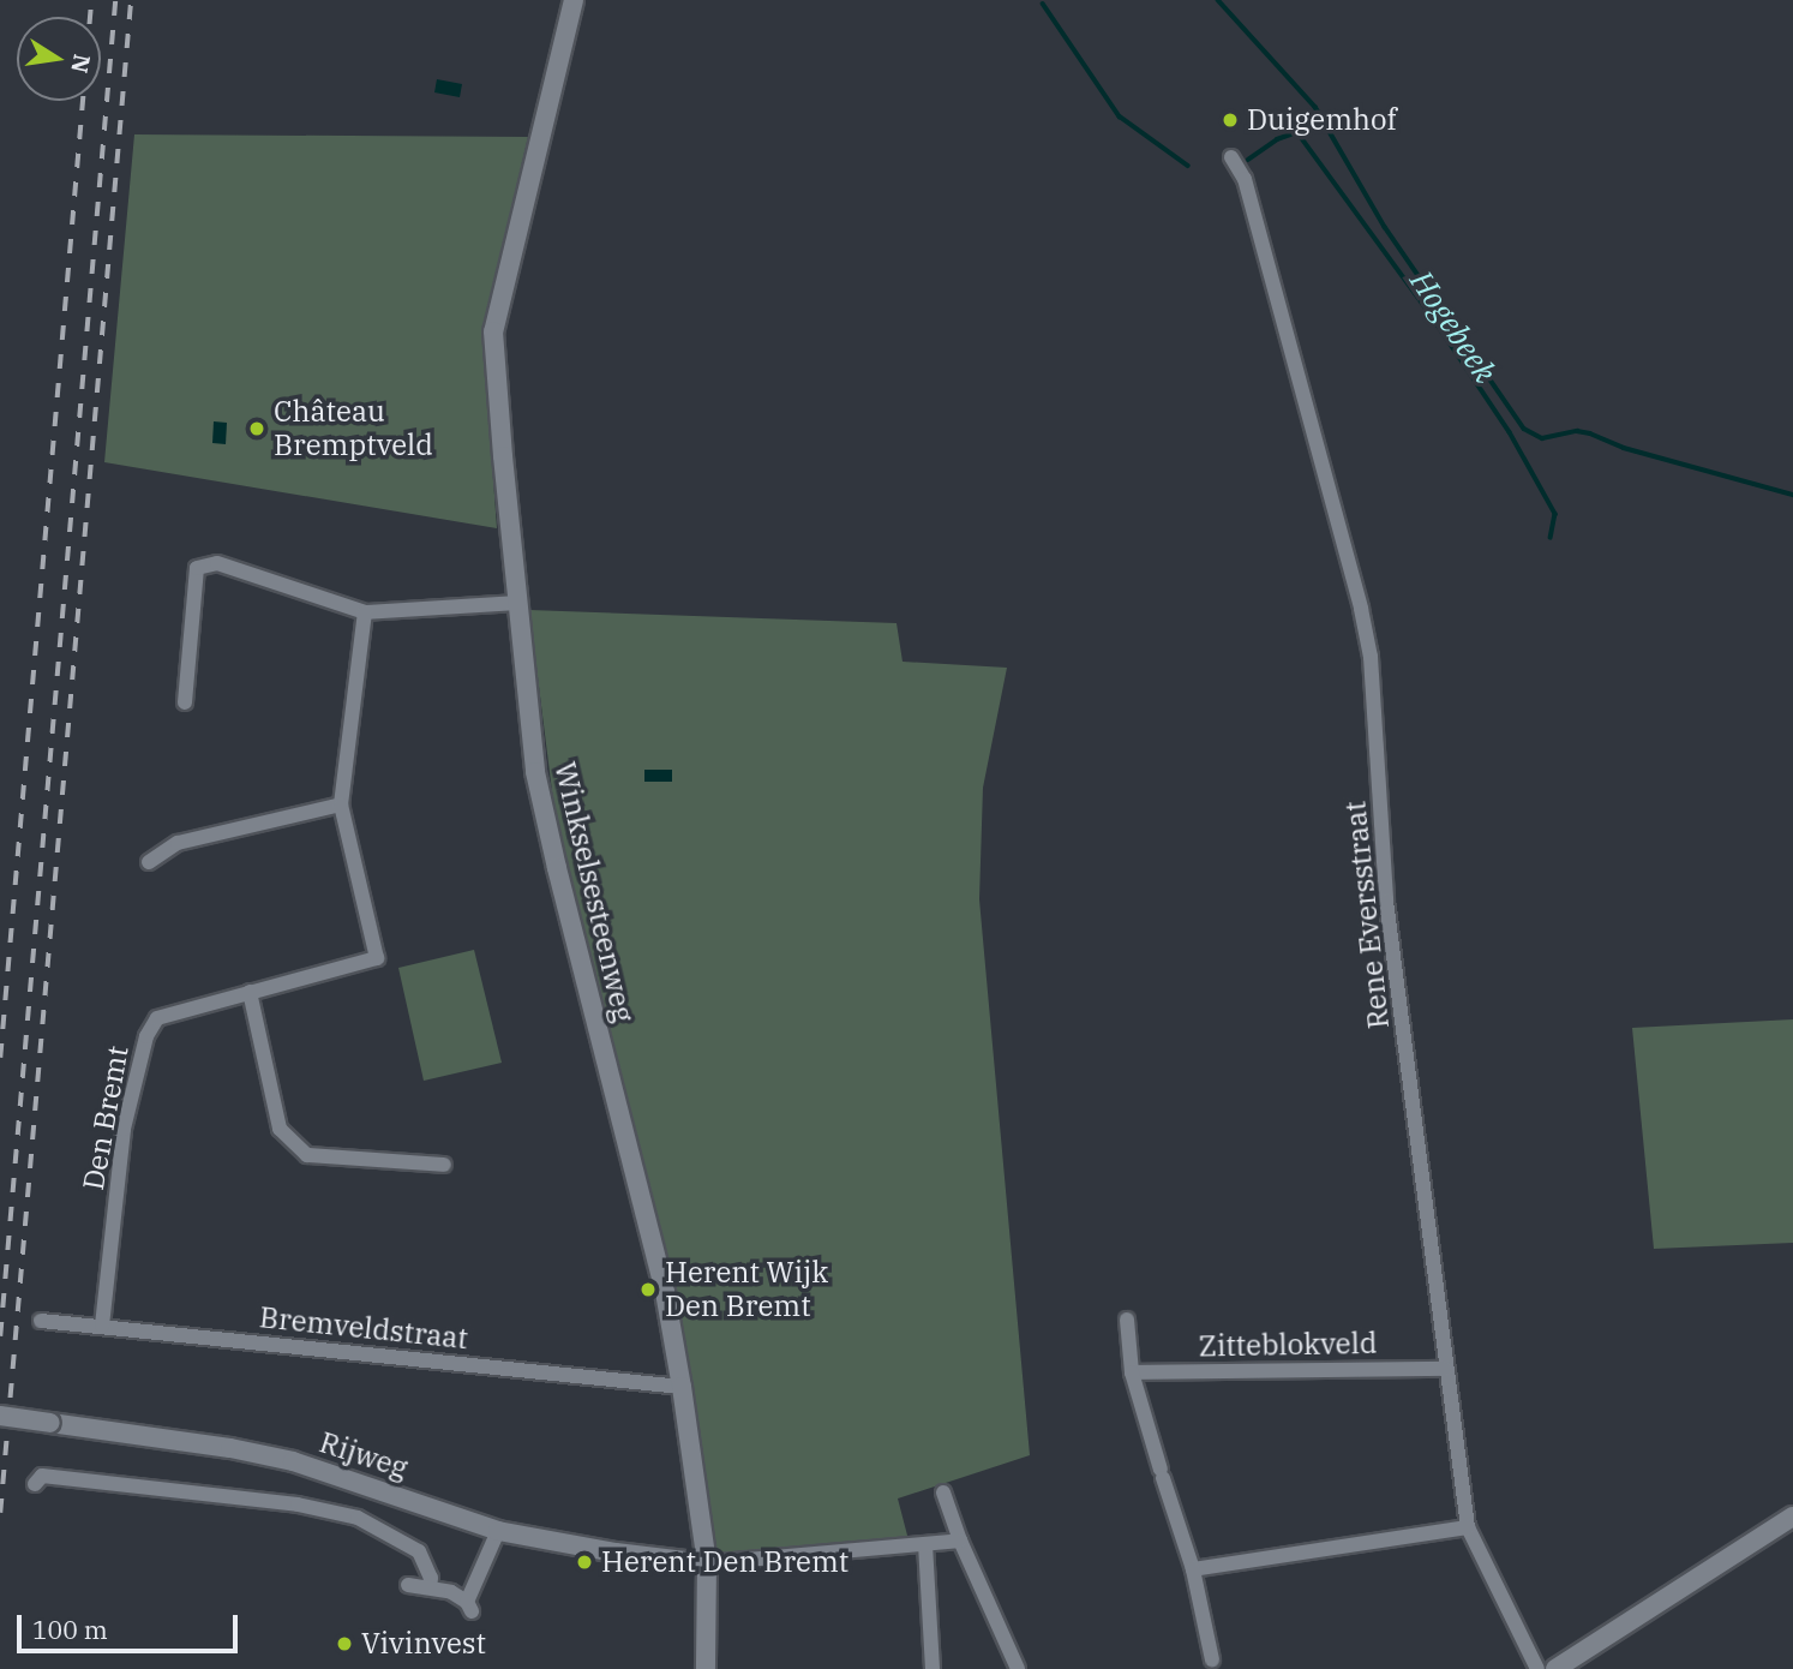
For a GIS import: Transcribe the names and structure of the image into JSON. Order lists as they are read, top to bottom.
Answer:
{
  "streets": {
    "street": [
      "Winkselsesteenweg",
      "Rene Eversstraat",
      "Den Bremt",
      "Bremveldstraat",
      "Zitteblokveld",
      "Rijweg"
    ]
  },
  "crossings": [
    ["Winkselsesteenweg", "Bremveldstraat"],
    ["Winkselsesteenweg", "Rijweg"],
    ["Rene Eversstraat", "Zitteblokveld"],
    ["Den Bremt", "Bremveldstraat"]
  ],
  "water": ["Hogebeek"],
  "places": [
    "Duigemhof",
    "Château Bremptveld",
    "Herent Wijk Den Bremt",
    "Herent Den Bremt",
    "Vivinvest"
  ],
  "scale_bar": "100 m",
  "north": "right"
}
